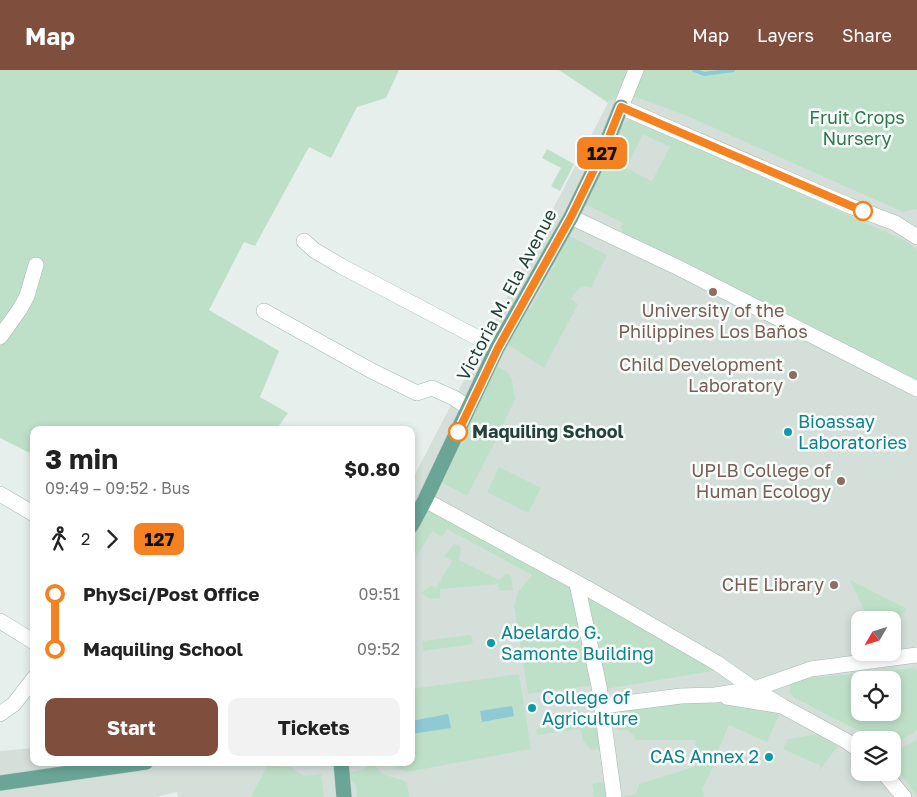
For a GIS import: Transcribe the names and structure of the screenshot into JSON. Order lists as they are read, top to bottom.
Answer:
{
  "streets": {
    "main road": ["Victoria M. Ela Avenue"]
  },
  "parks": ["Fruit Crops Nursery"],
  "places": [
    "University of the Philippines Los Baños",
    "Child Development Laboratory",
    "Maquiling School",
    "Bioassay Laboratories",
    "UPLB College of Human Ecology",
    "CHE Library",
    "Abelardo G. Samonte Building",
    "College of Agriculture",
    "CAS Annex 2"
  ],
  "lines": ["bus line 127"],
  "north": "bottom left",
  "page": {
    "header": "Map",
    "nav": ["Map", "Layers", "Share"],
    "on_map": "127",
    "heading": ["3 min", "09:49 – 09:52 · Bus", "$0.80"],
    "legs": ["2", "127"],
    "list": [
      {
        "name": "PhySci/Post Office",
        "value": "09:51"
      },
      {
        "name": "Maquiling School",
        "value": "09:52"
      }
    ],
    "buttons": ["Start", "Tickets"]
  }
}
